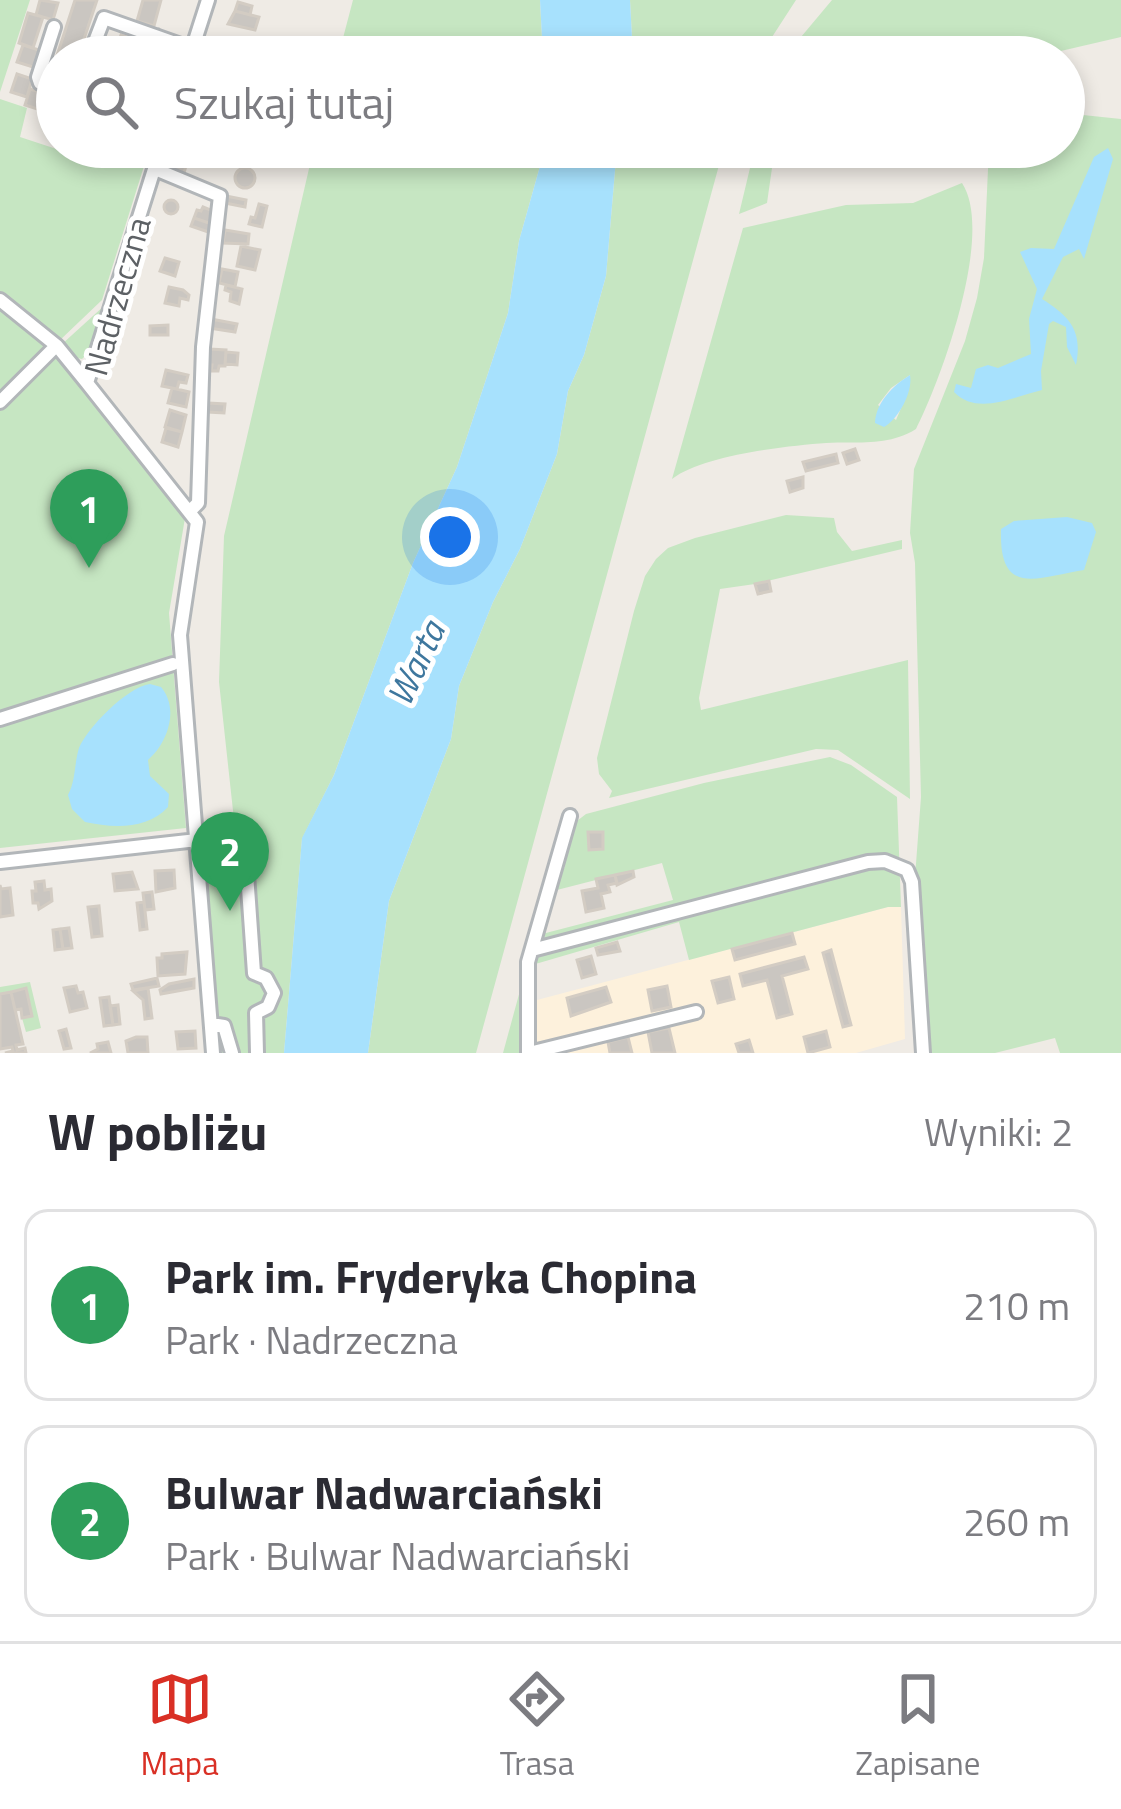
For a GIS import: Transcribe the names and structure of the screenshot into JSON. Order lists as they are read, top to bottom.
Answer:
{
  "streets": {
    "street": ["Nadrzeczna"]
  },
  "water": ["Warta"],
  "page": {
    "search": "Szukaj tutaj",
    "pins": ["1", "2"],
    "heading": ["W pobliżu", "Wyniki: 2"],
    "list": [
      {
        "mark": "1",
        "name": "Park im. Fryderyka Chopina",
        "note": "Park · Nadrzeczna",
        "value": "210 m"
      },
      {
        "mark": "2",
        "name": "Bulwar Nadwarciański",
        "note": "Park · Bulwar Nadwarciański",
        "value": "260 m"
      }
    ],
    "nav": ["Mapa", "Trasa", "Zapisane"]
  }
}
